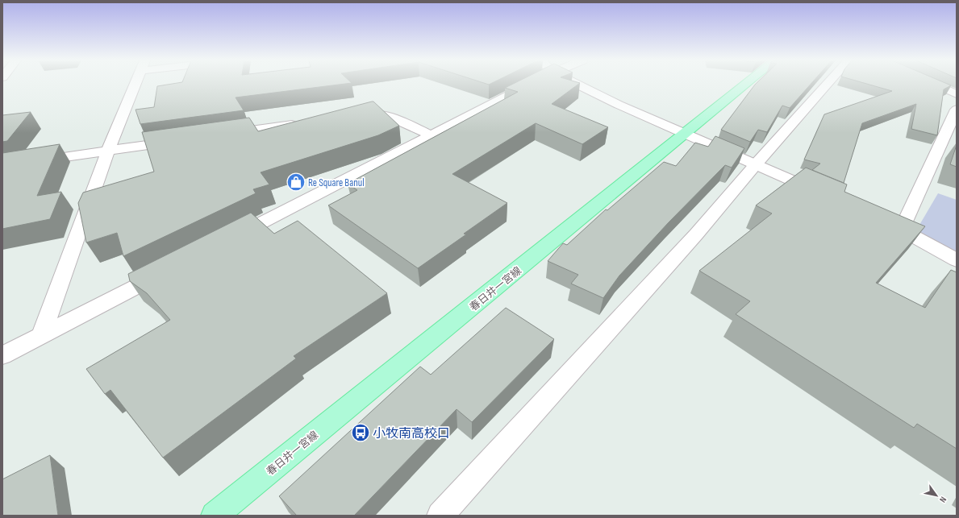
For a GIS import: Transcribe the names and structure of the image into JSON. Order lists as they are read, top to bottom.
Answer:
{
  "streets": {
    "main road": ["春日井一宮線"]
  },
  "places": {
    "shop": ["Re Square Banul"],
    "bus stop": ["小牧南高校口"]
  },
  "north": "bottom right"
}
